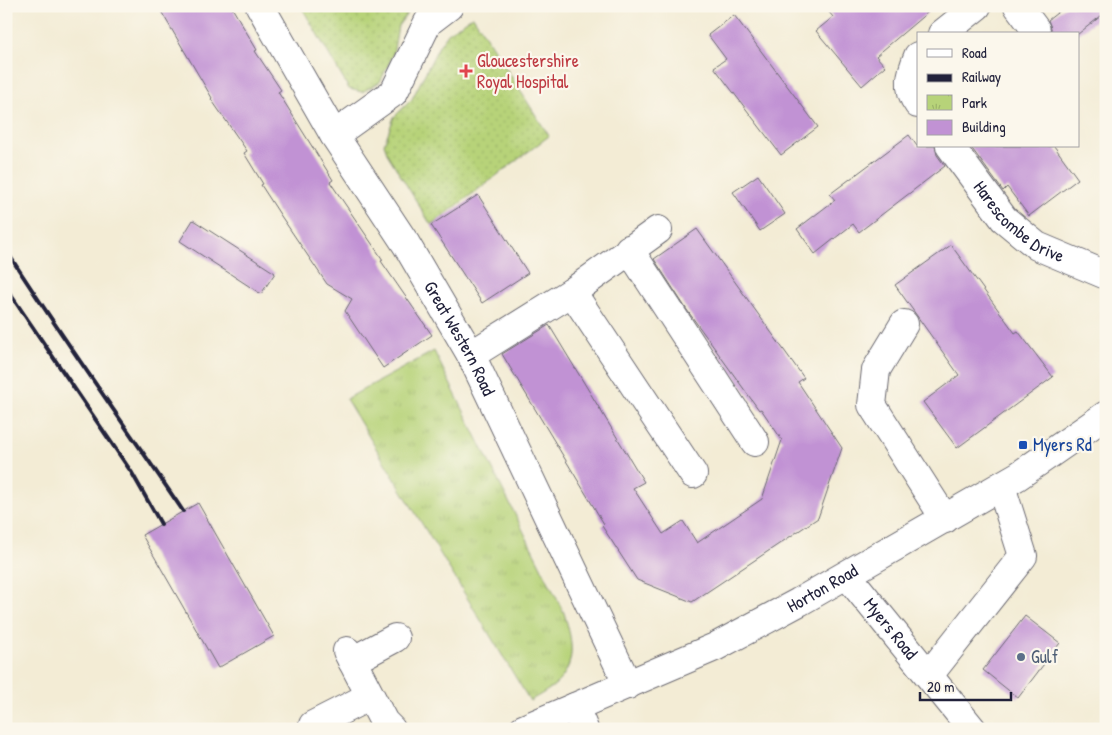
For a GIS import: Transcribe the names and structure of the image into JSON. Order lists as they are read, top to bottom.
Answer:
{
  "streets": {
    "street": [
      "Harescombe Drive",
      "Great Western Road",
      "Horton Road",
      "Myers Road"
    ]
  },
  "crossings": [
    ["Great Western Road", "Horton Road"],
    ["Horton Road", "Myers Road"]
  ],
  "places": {
    "health": ["Gloucestershire Royal Hospital"],
    "transit": ["Myers Rd"],
    "other": ["Gulf"]
  },
  "legend": [
    "Road",
    "Railway",
    "Park",
    "Building"
  ],
  "scale_bar": "20 m"
}
